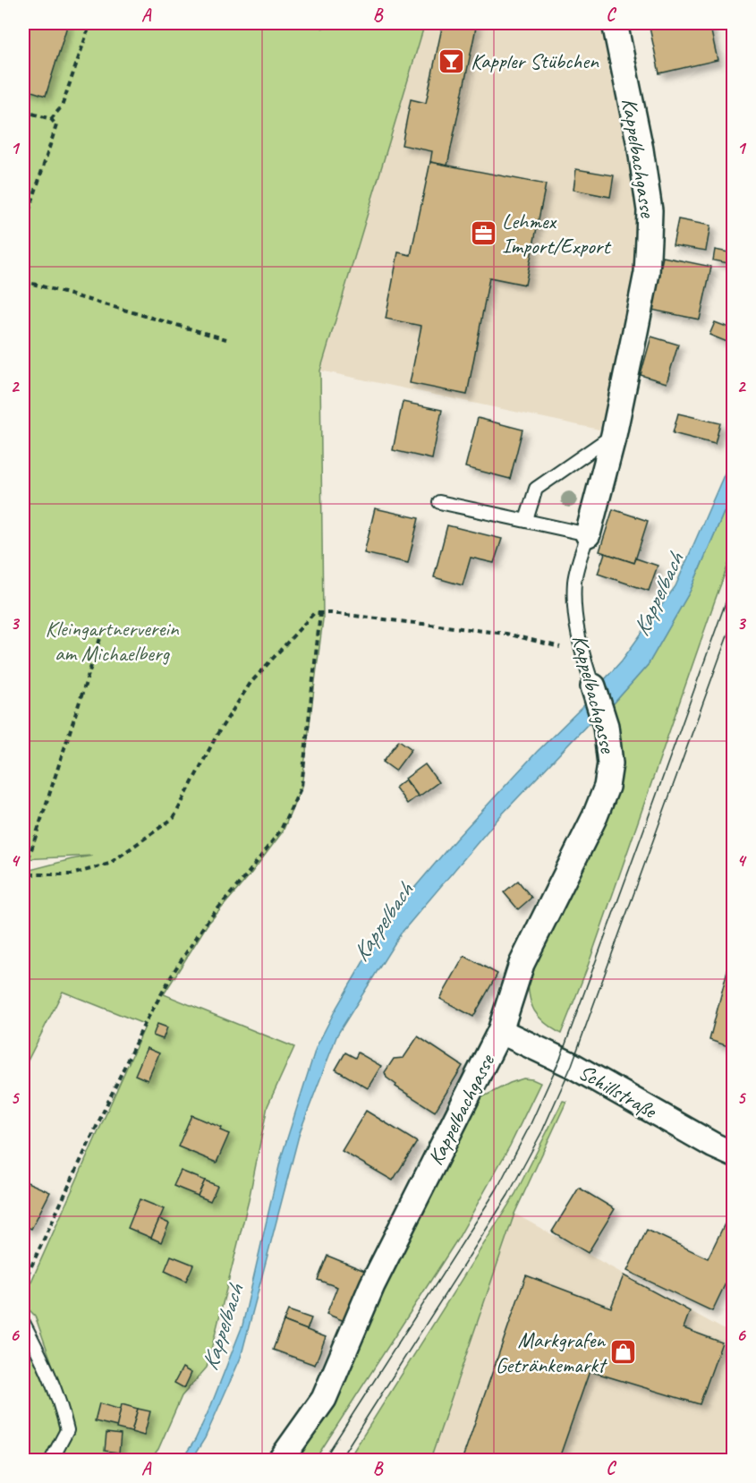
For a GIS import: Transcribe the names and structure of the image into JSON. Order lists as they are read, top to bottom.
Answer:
{
  "streets": {
    "street": ["Kappelbachgasse", "Schillstraße"]
  },
  "crossings": [
    ["Kappelbachgasse", "Schillstraße"]
  ],
  "water": ["Kappelbach"],
  "parks": ["Kleingartnerverein am Michaelberg"],
  "places": {
    "bar": ["Kappler Stübchen"],
    "office": ["Lehmex Import/Export"],
    "shop": ["Markgrafen Getränkemarkt"]
  },
  "grid": {
    "columns": ["A", "B", "C"],
    "rows": [
      "1",
      "2",
      "3",
      "4",
      "5",
      "6"
    ]
  }
}
